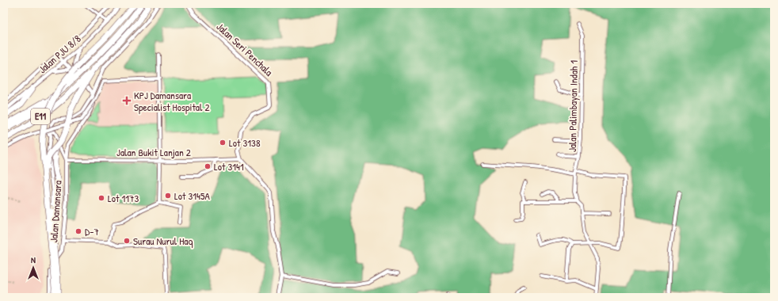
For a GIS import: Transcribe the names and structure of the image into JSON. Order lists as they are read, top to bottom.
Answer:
{
  "streets": {
    "highway": ["E11"],
    "street": [
      "Jalan Seri Penchala",
      "Jalan PJU 8/8",
      "Jalan Palimbayan Indah 1",
      "Jalan Bukit Lanjan 2",
      "Jalan Damansara"
    ]
  },
  "crossings": [
    ["Jalan Seri Penchala", "Jalan Bukit Lanjan 2"],
    ["Jalan Bukit Lanjan 2", "Jalan Damansara"]
  ],
  "places": {
    "health": ["KPJ Damansara Specialist Hospital 2"],
    "other": [
      "Lot 3138",
      "Lot 3141",
      "Lot 3145A",
      "Lot 1173",
      "D-7",
      "Surau Nurul Haq"
    ]
  },
  "north": "top"
}
